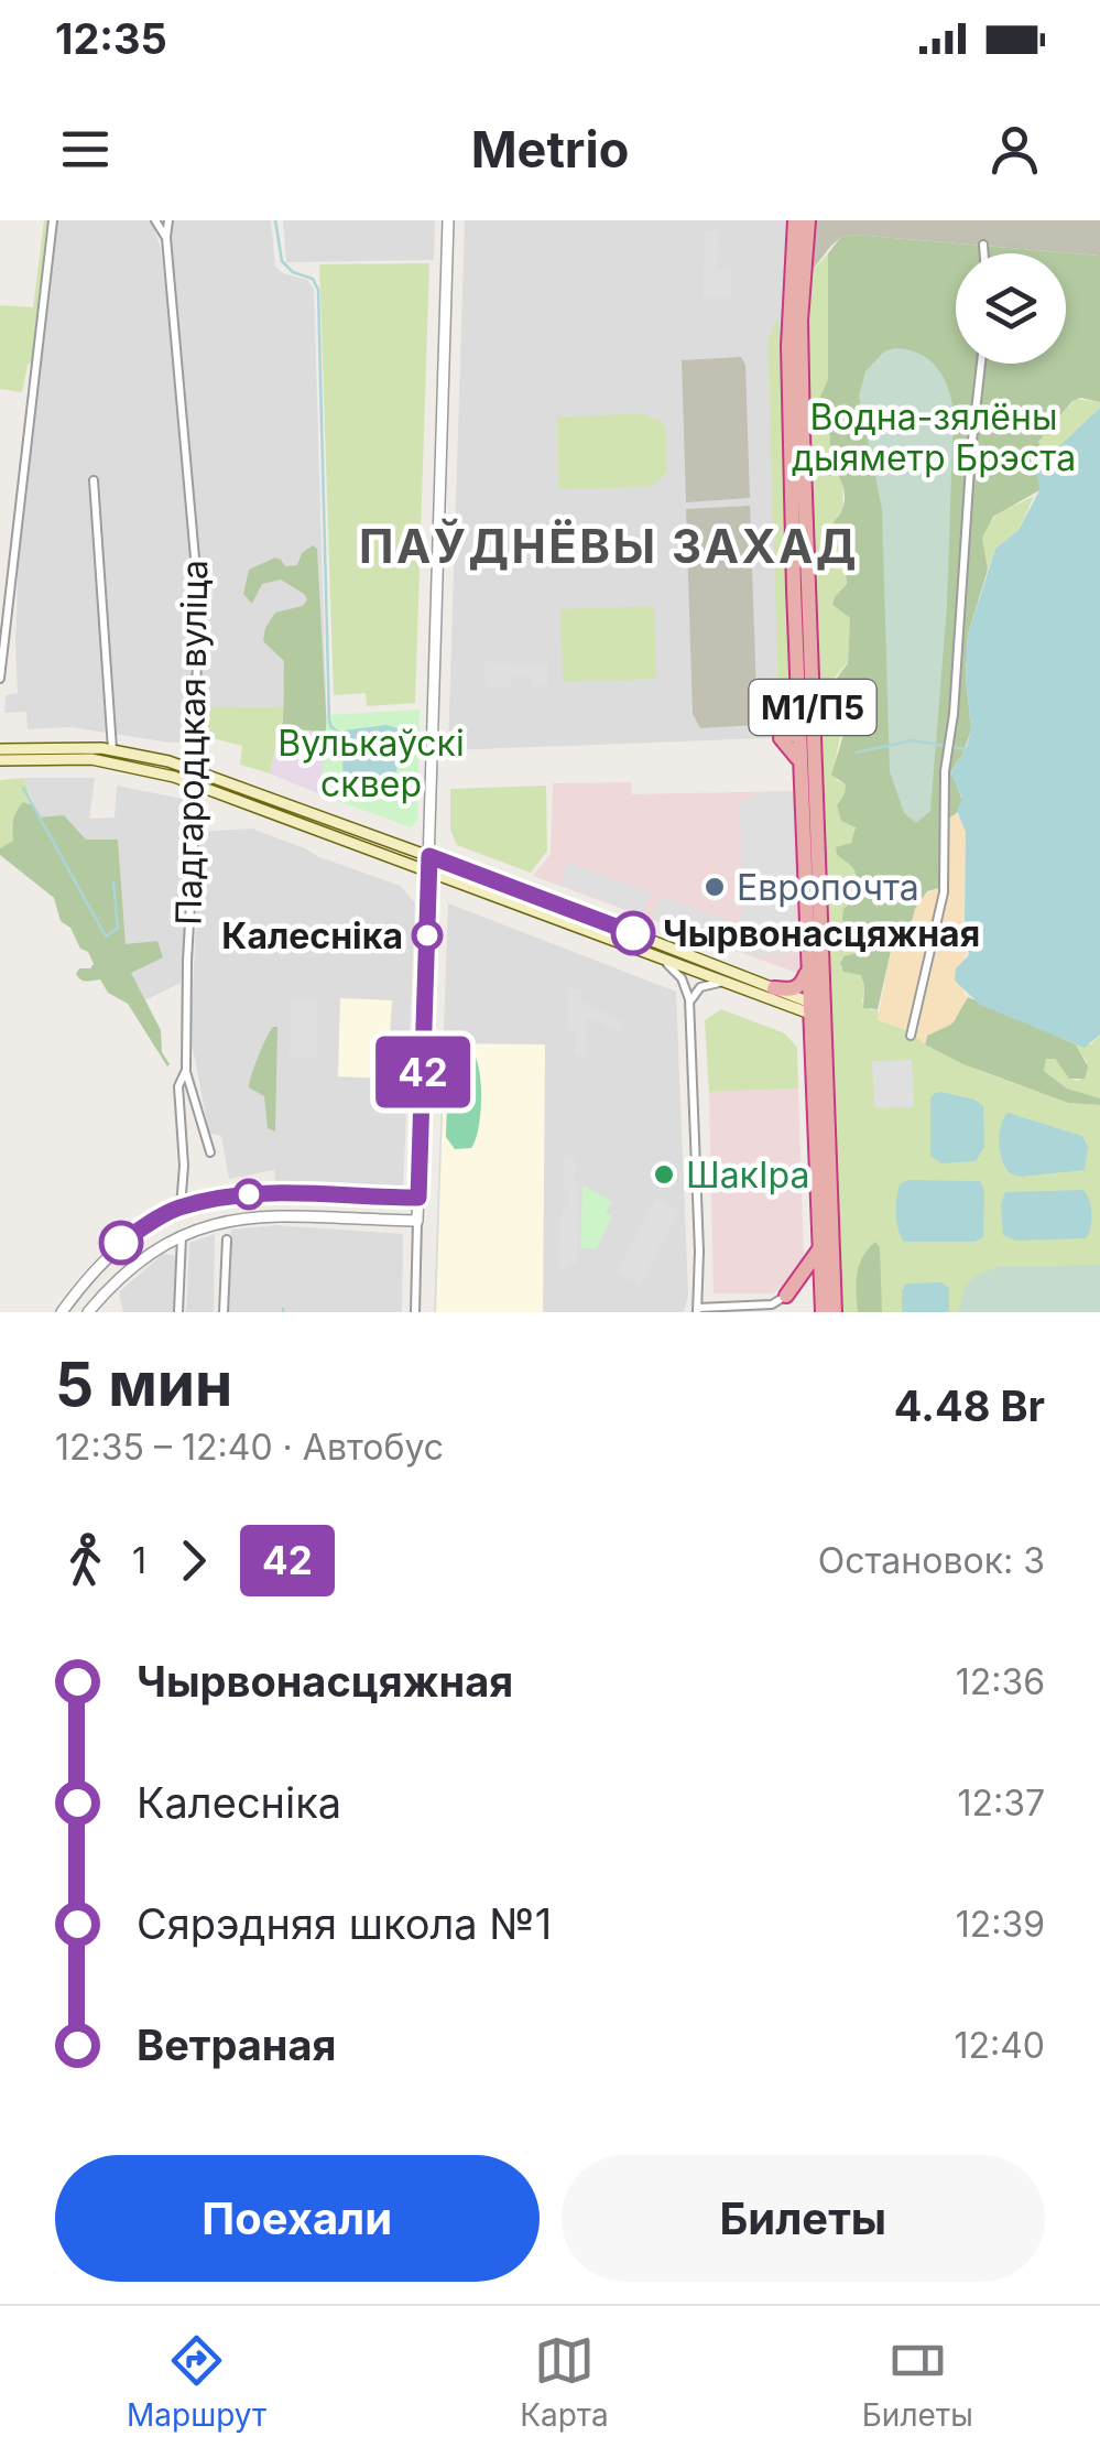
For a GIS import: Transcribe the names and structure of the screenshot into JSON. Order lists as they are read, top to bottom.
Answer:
{
  "streets": {
    "highway": ["М1/П5"],
    "street": ["Падгародцкая вуліца"]
  },
  "districts": ["ПАЎДНЁВЫ ЗАХАД"],
  "parks": ["Водна-зялёны дыяметр Брэста", "Вулькаўскі сквер"],
  "places": [
    "Европочта",
    "Чырвонасцяжная",
    "Калесніка",
    "ШакІра"
  ],
  "lines": ["bus line 42"],
  "page": {
    "status": "12:35",
    "header": "Metrio",
    "on_map": "42",
    "heading": ["5 мин", "12:35 – 12:40 · Автобус", "4.48 Br"],
    "legs": ["1", "42", "Остановок: 3"],
    "list": [
      {
        "name": "Чырвонасцяжная",
        "value": "12:36"
      },
      {
        "name": "Калесніка",
        "value": "12:37"
      },
      {
        "name": "Сярэдняя школа №1",
        "value": "12:39"
      },
      {
        "name": "Ветраная",
        "value": "12:40"
      }
    ],
    "buttons": ["Поехали", "Билеты"],
    "tabs": ["Маршрут", "Карта", "Билеты"]
  }
}
